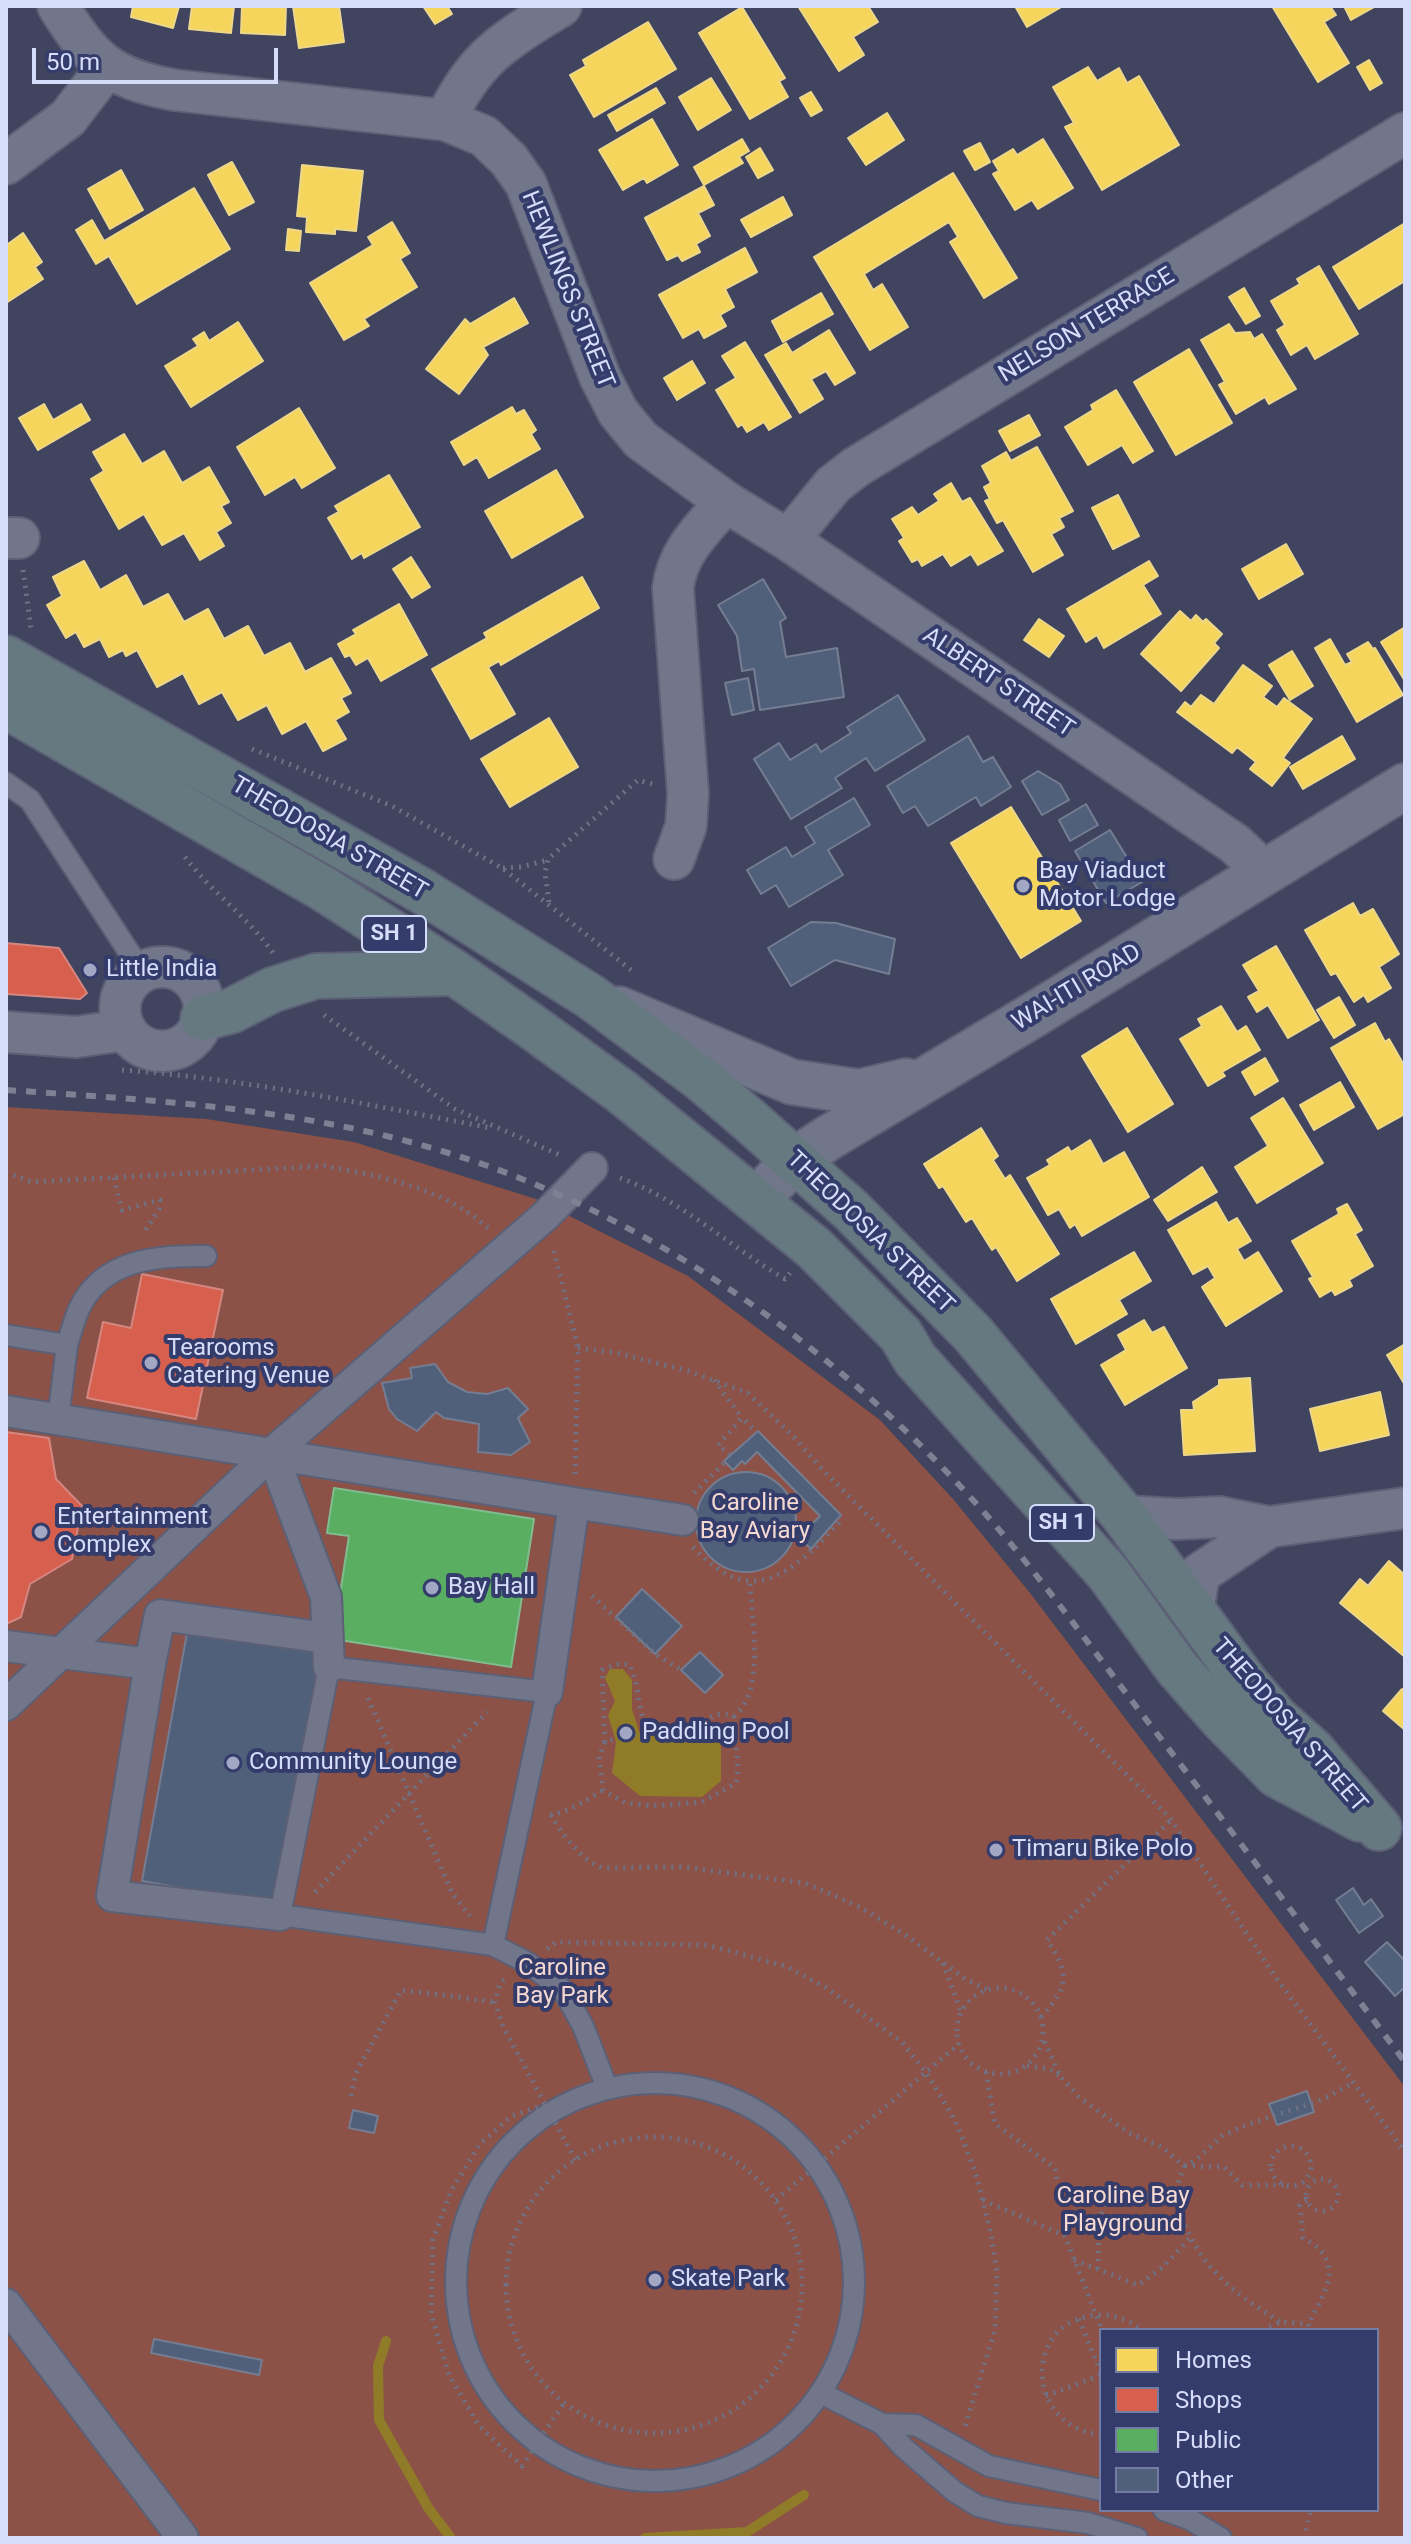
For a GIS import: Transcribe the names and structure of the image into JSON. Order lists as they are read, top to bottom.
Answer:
{
  "streets": {
    "highway": ["THEODOSIA STREET", "SH 1"],
    "main road": ["WAI-ITI ROAD"],
    "street": ["HEWLINGS STREET", "NELSON TERRACE", "ALBERT STREET"]
  },
  "crossings": [
    ["HEWLINGS STREET", "ALBERT STREET"],
    ["NELSON TERRACE", "ALBERT STREET"],
    ["ALBERT STREET", "WAI-ITI ROAD"],
    ["THEODOSIA STREET", "WAI-ITI ROAD"]
  ],
  "parks": ["Caroline Bay Aviary", "Caroline Bay Park", "Caroline Bay Playground"],
  "places": [
    "Bay Viaduct Motor Lodge",
    "Little India",
    "Tearooms Catering Venue",
    "Entertainment Complex",
    "Bay Hall",
    "Paddling Pool",
    "Community Lounge",
    "Timaru Bike Polo",
    "Skate Park"
  ],
  "legend": [
    "Homes",
    "Shops",
    "Public",
    "Other"
  ],
  "scale_bar": "50 m"
}
